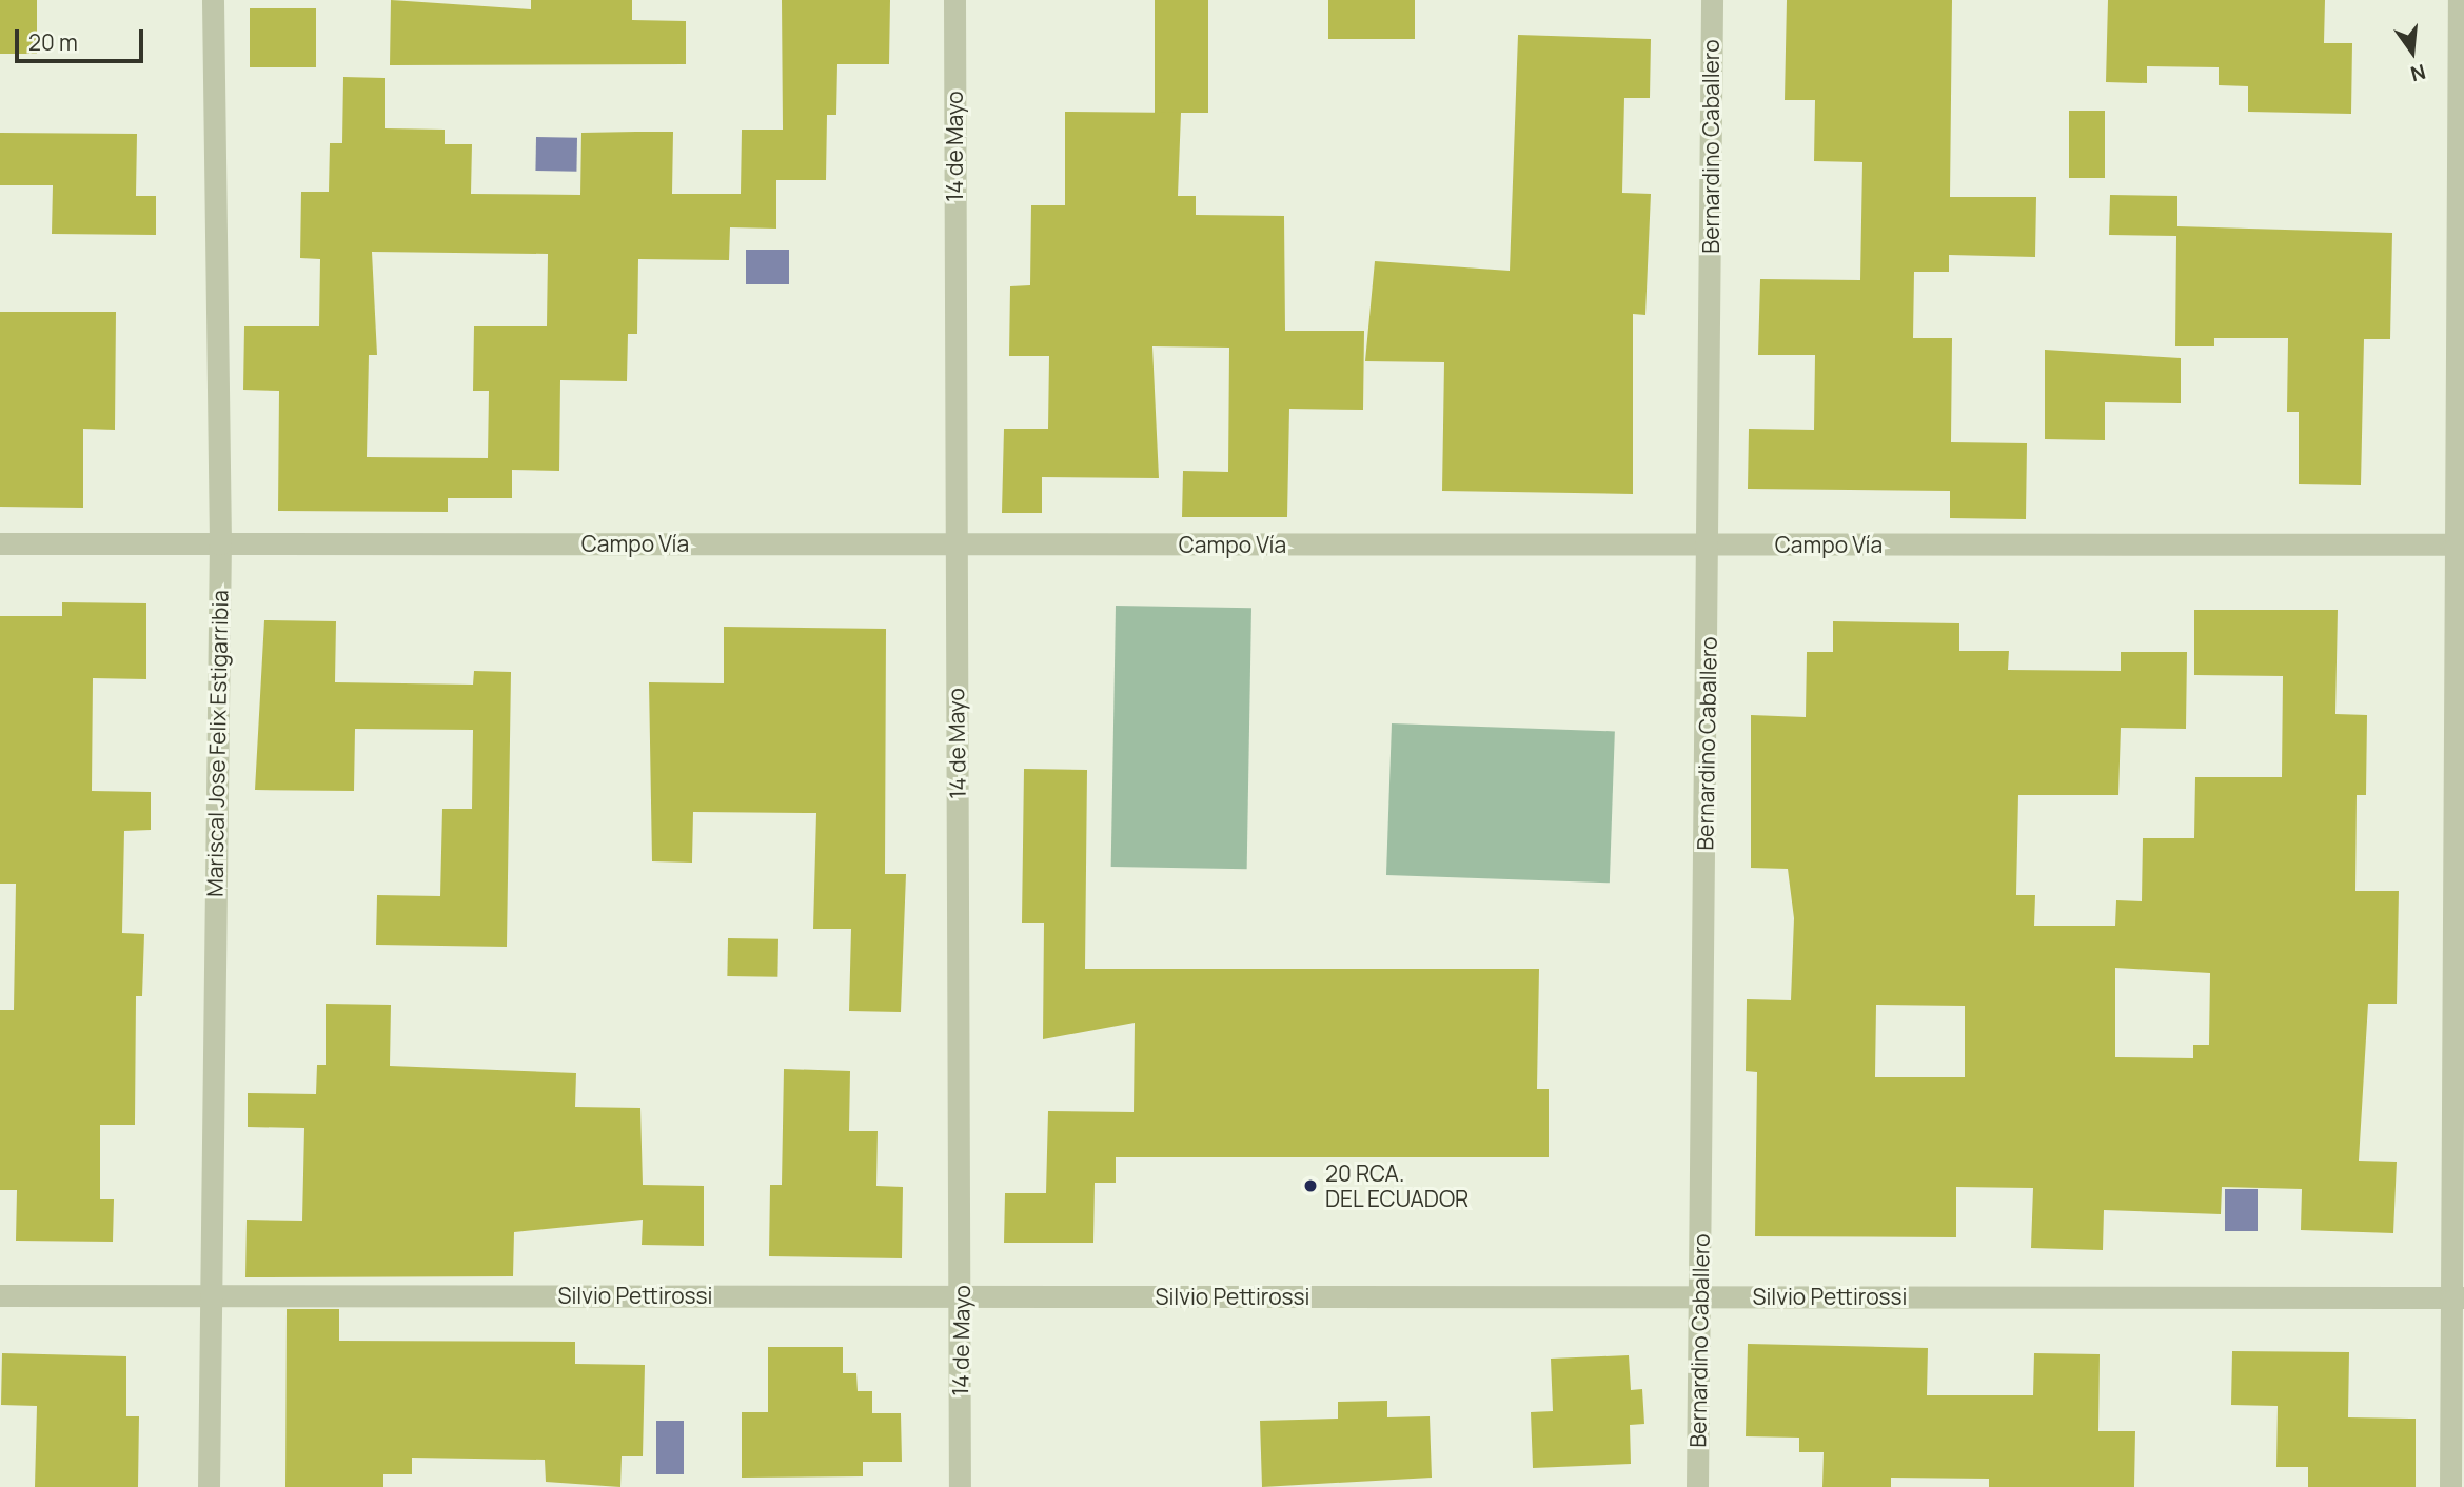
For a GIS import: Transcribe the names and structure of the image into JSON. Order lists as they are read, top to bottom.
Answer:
{
  "streets": {
    "street": [
      "14 de Mayo",
      "Bernardino Caballero",
      "Campo Vía",
      "Mariscal Jose Felix Estigarribia",
      "Silvio Pettirossi"
    ]
  },
  "crossings": [
    ["14 de Mayo", "Campo Vía"],
    ["14 de Mayo", "Silvio Pettirossi"],
    ["Bernardino Caballero", "Campo Vía"],
    ["Bernardino Caballero", "Silvio Pettirossi"],
    ["Campo Vía", "Mariscal Jose Felix Estigarribia"],
    ["Mariscal Jose Felix Estigarribia", "Silvio Pettirossi"]
  ],
  "places": ["20 RCA. DEL ECUADOR"],
  "scale_bar": "20 m",
  "north": "bottom"
}
